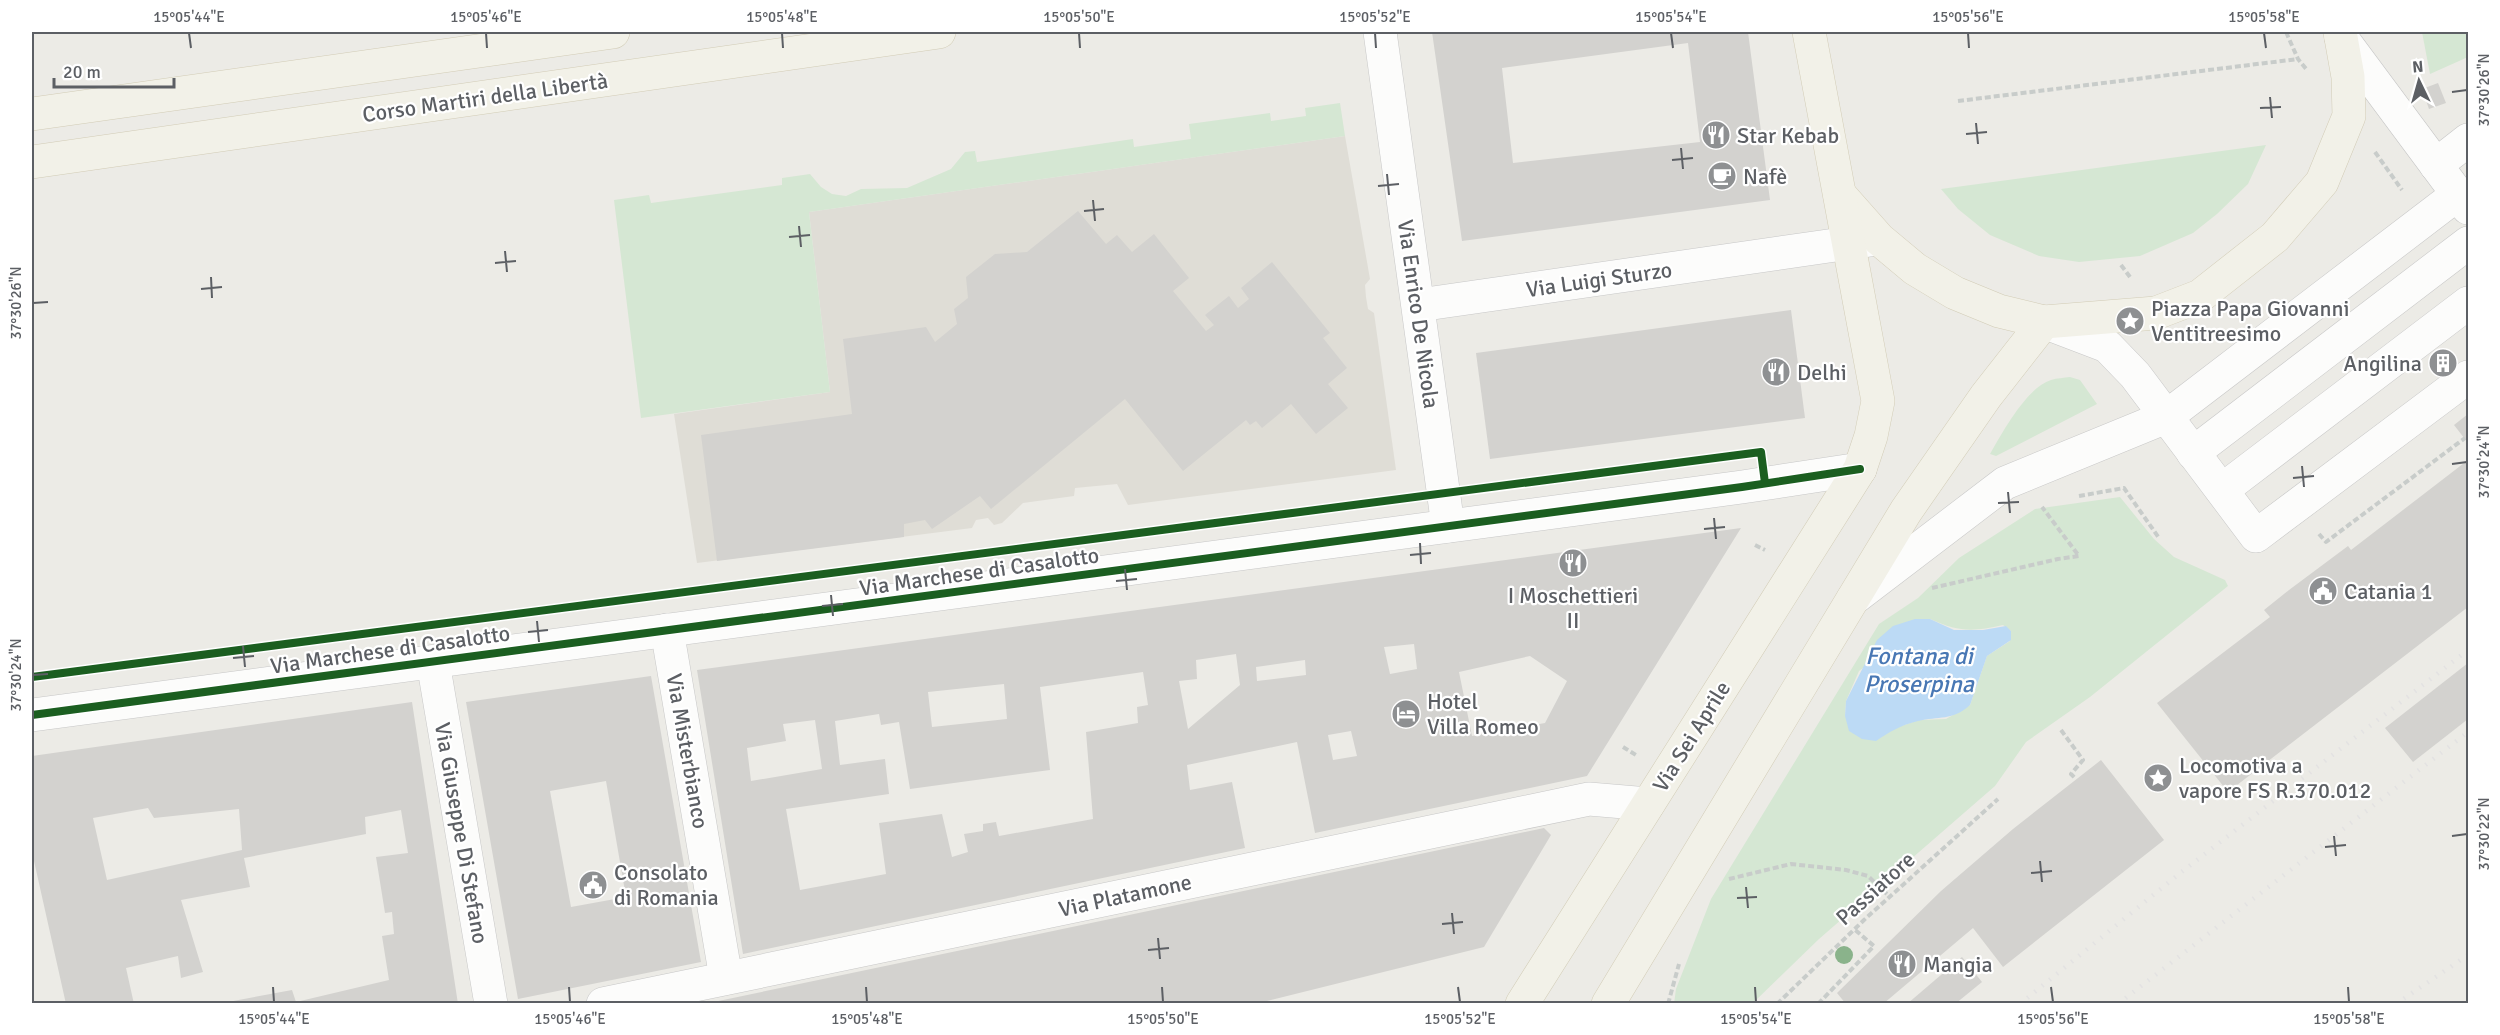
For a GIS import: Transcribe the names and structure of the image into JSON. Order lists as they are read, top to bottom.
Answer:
{
  "streets": {
    "main road": ["Corso Martiri della Libertà", "Via Sei Aprile"],
    "street": [
      "Via Luigi Sturzo",
      "Via Enrico De Nicola",
      "Via Marchese di Casalotto",
      "Via Misterbianco",
      "Via Giuseppe Di Stefano",
      "Via Platamone"
    ],
    "path": ["Passiatore"]
  },
  "crossings": [
    ["Via Luigi Sturzo", "Via Enrico De Nicola"],
    ["Via Luigi Sturzo", "Via Sei Aprile"],
    ["Via Enrico De Nicola", "Via Marchese di Casalotto"],
    ["Via Marchese di Casalotto", "Via Sei Aprile"],
    ["Via Marchese di Casalotto", "Via Misterbianco"],
    ["Via Marchese di Casalotto", "Via Giuseppe Di Stefano"],
    ["Via Sei Aprile", "Via Platamone"],
    ["Via Misterbianco", "Via Platamone"]
  ],
  "water": ["Fontana di Proserpina"],
  "places": {
    "restaurant": [
      "Star Kebab",
      "Delhi",
      "I Moschettieri II",
      "Mangia"
    ],
    "cafe": ["Nafè"],
    "place": ["Piazza Papa Giovanni Ventitreesimo", "Locomotiva a vapore FS R.370.012"],
    "building": ["Angilina"],
    "public building": ["Catania 1", "Consolato di Romania"],
    "hotel": ["Hotel Villa Romeo"]
  },
  "scale_bar": "20 m",
  "north": "top",
  "coordinates": [
    "15°05'44\"E",
    "15°05'46\"E",
    "15°05'48\"E",
    "15°05'50\"E",
    "15°05'52\"E",
    "15°05'54\"E",
    "15°05'56\"E",
    "15°05'58\"E",
    "37°30'26\"N",
    "37°30'24\"N",
    "37°30'22\"N"
  ]
}
